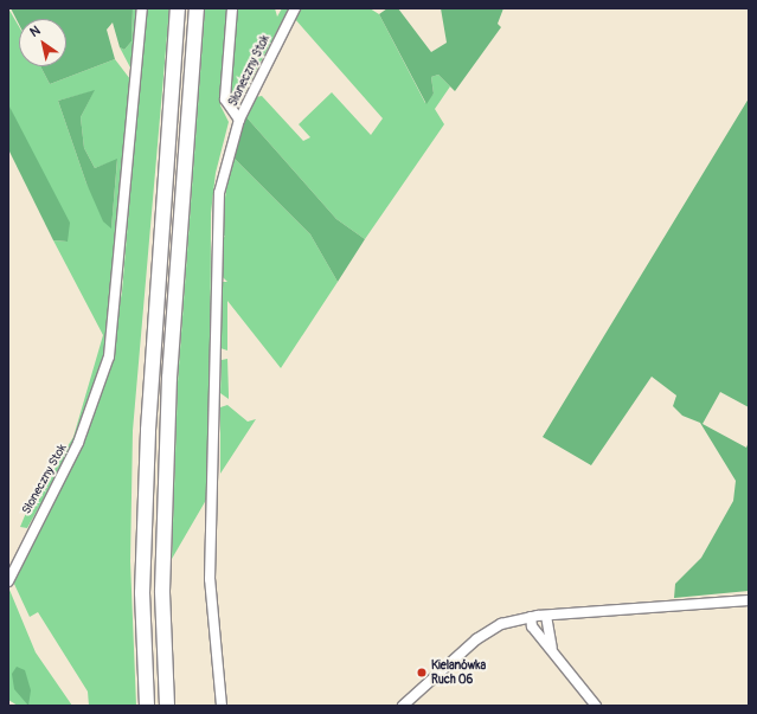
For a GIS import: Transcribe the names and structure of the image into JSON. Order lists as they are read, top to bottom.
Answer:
{
  "streets": {
    "street": ["Słoneczny Stok"]
  },
  "places": ["Kielanówka Ruch 06"],
  "north": "top left"
}
